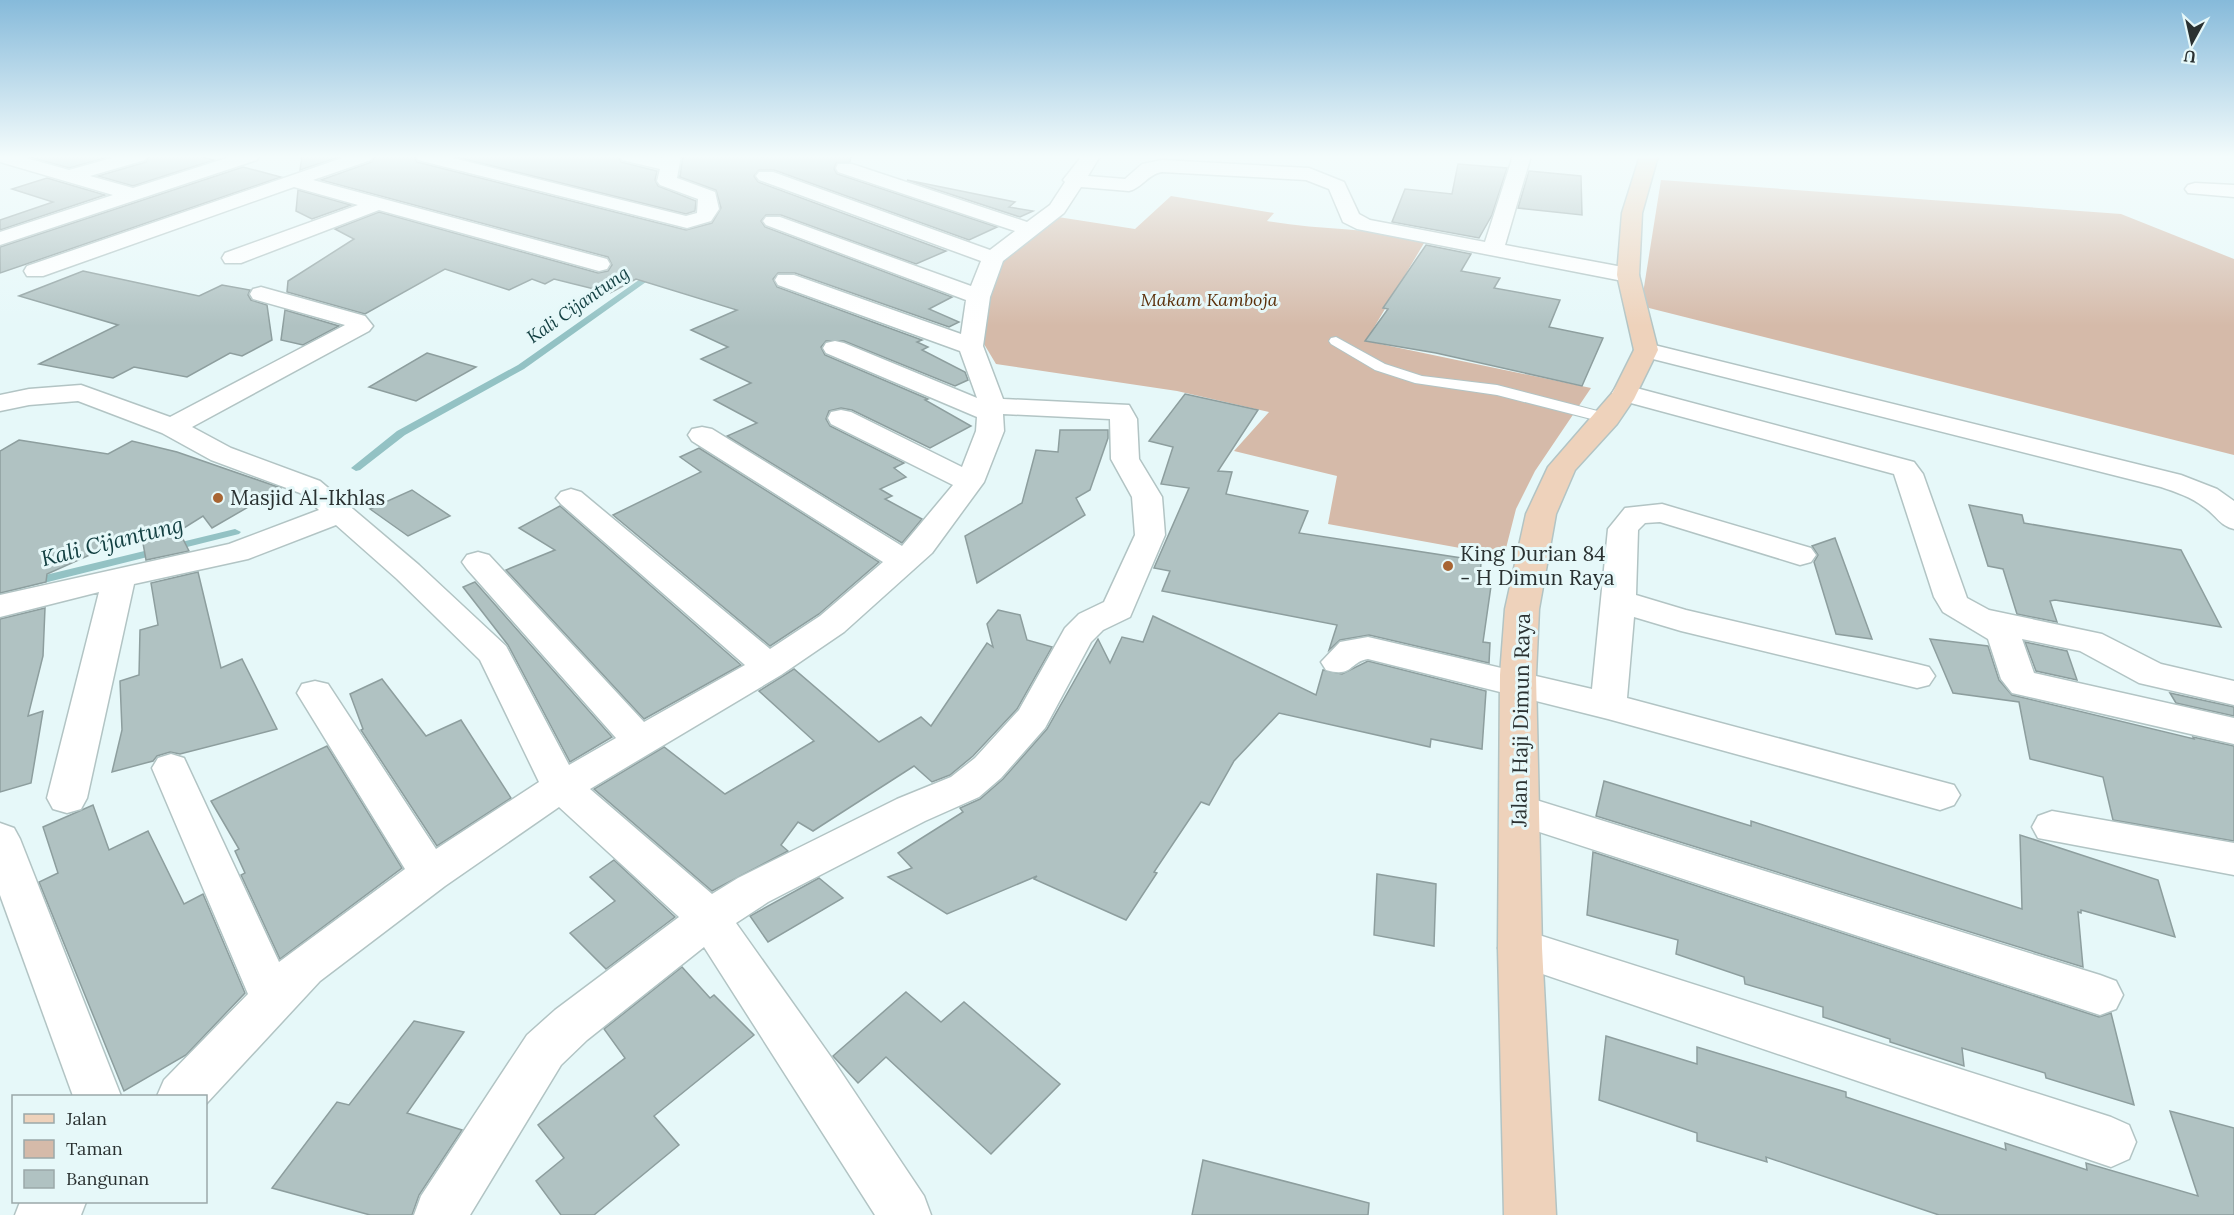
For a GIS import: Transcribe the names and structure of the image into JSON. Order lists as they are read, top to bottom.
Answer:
{
  "streets": {
    "street": ["Jalan Haji Dimun Raya"]
  },
  "water": ["Kali Cijantung"],
  "parks": ["Makam Kamboja"],
  "places": ["Masjid Al-Ikhlas", "King Durian 84 - H Dimun Raya"],
  "legend": ["Jalan", "Taman", "Bangunan"],
  "north": "bottom"
}
